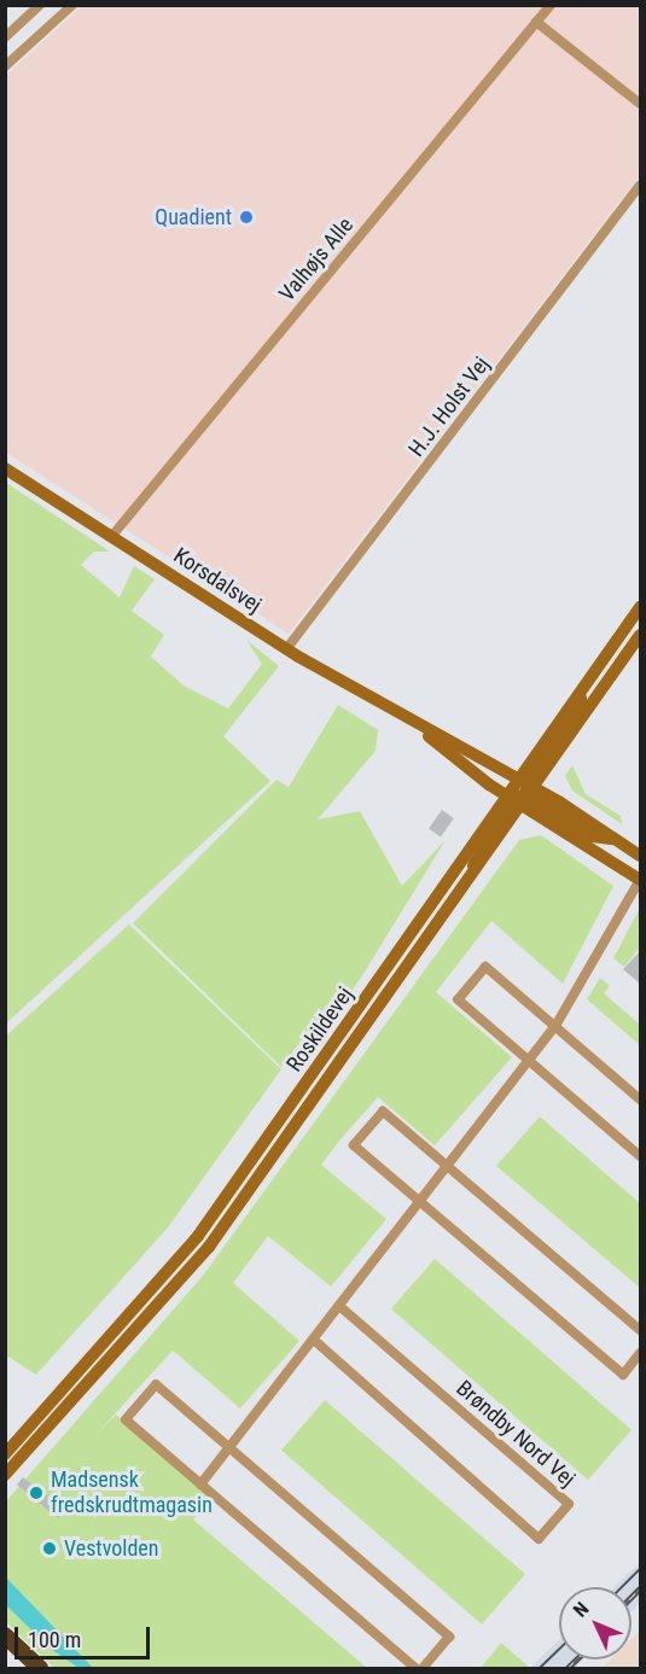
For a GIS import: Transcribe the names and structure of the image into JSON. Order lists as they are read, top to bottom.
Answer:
{
  "streets": {
    "main road": ["Korsdalsvej", "Roskildevej"],
    "street": ["Valhøjs Alle", "H.J. Holst Vej", "Brøndby Nord Vej"]
  },
  "crossings": [
    ["Valhøjs Alle", "Korsdalsvej"],
    ["H.J. Holst Vej", "Korsdalsvej"],
    ["Korsdalsvej", "Roskildevej"]
  ],
  "places": ["Quadient", "Madsensk fredskrudtmagasin", "Vestvolden"],
  "scale_bar": "100 m",
  "north": "top left"
}
